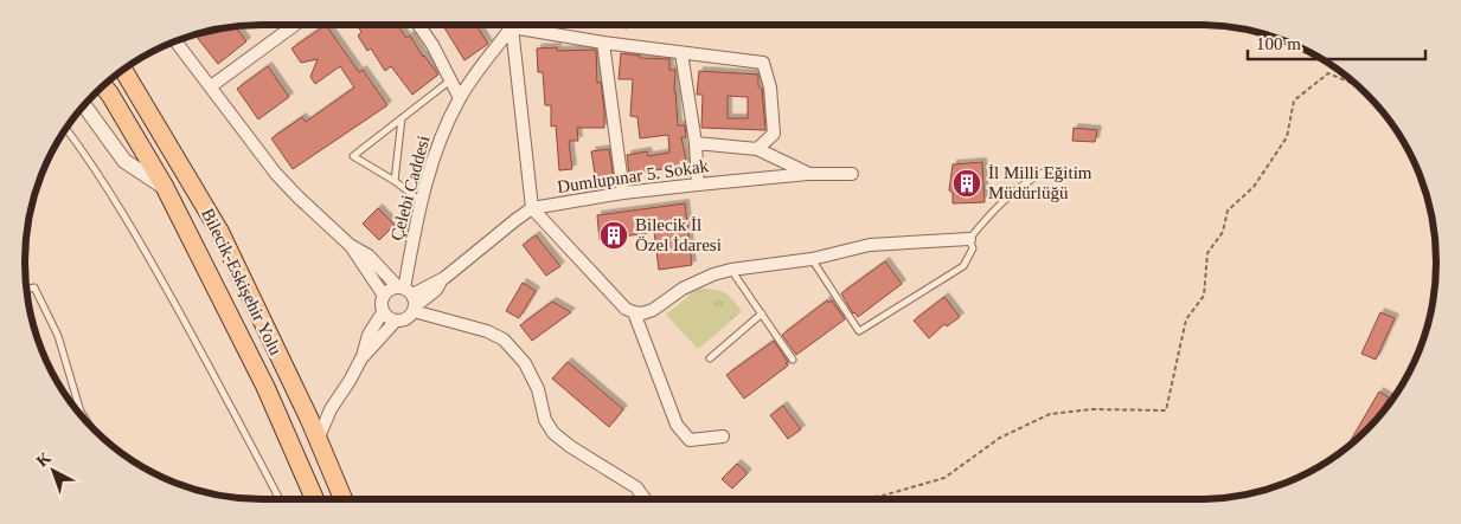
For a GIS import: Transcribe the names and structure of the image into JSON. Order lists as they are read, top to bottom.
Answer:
{
  "streets": {
    "main road": ["Bilecik-Eskişehir Yolu"],
    "street": ["Dumlupınar 5. Sokak", "Çelebi Caddesi"]
  },
  "crossings": [
    ["Dumlupınar 5. Sokak", "Çelebi Caddesi"]
  ],
  "places": {
    "building": ["İl Milli Eğitim Müdürlüğü", "Bilecik İl Özel İdaresi"]
  },
  "scale_bar": "100 m",
  "north": "top left"
}
